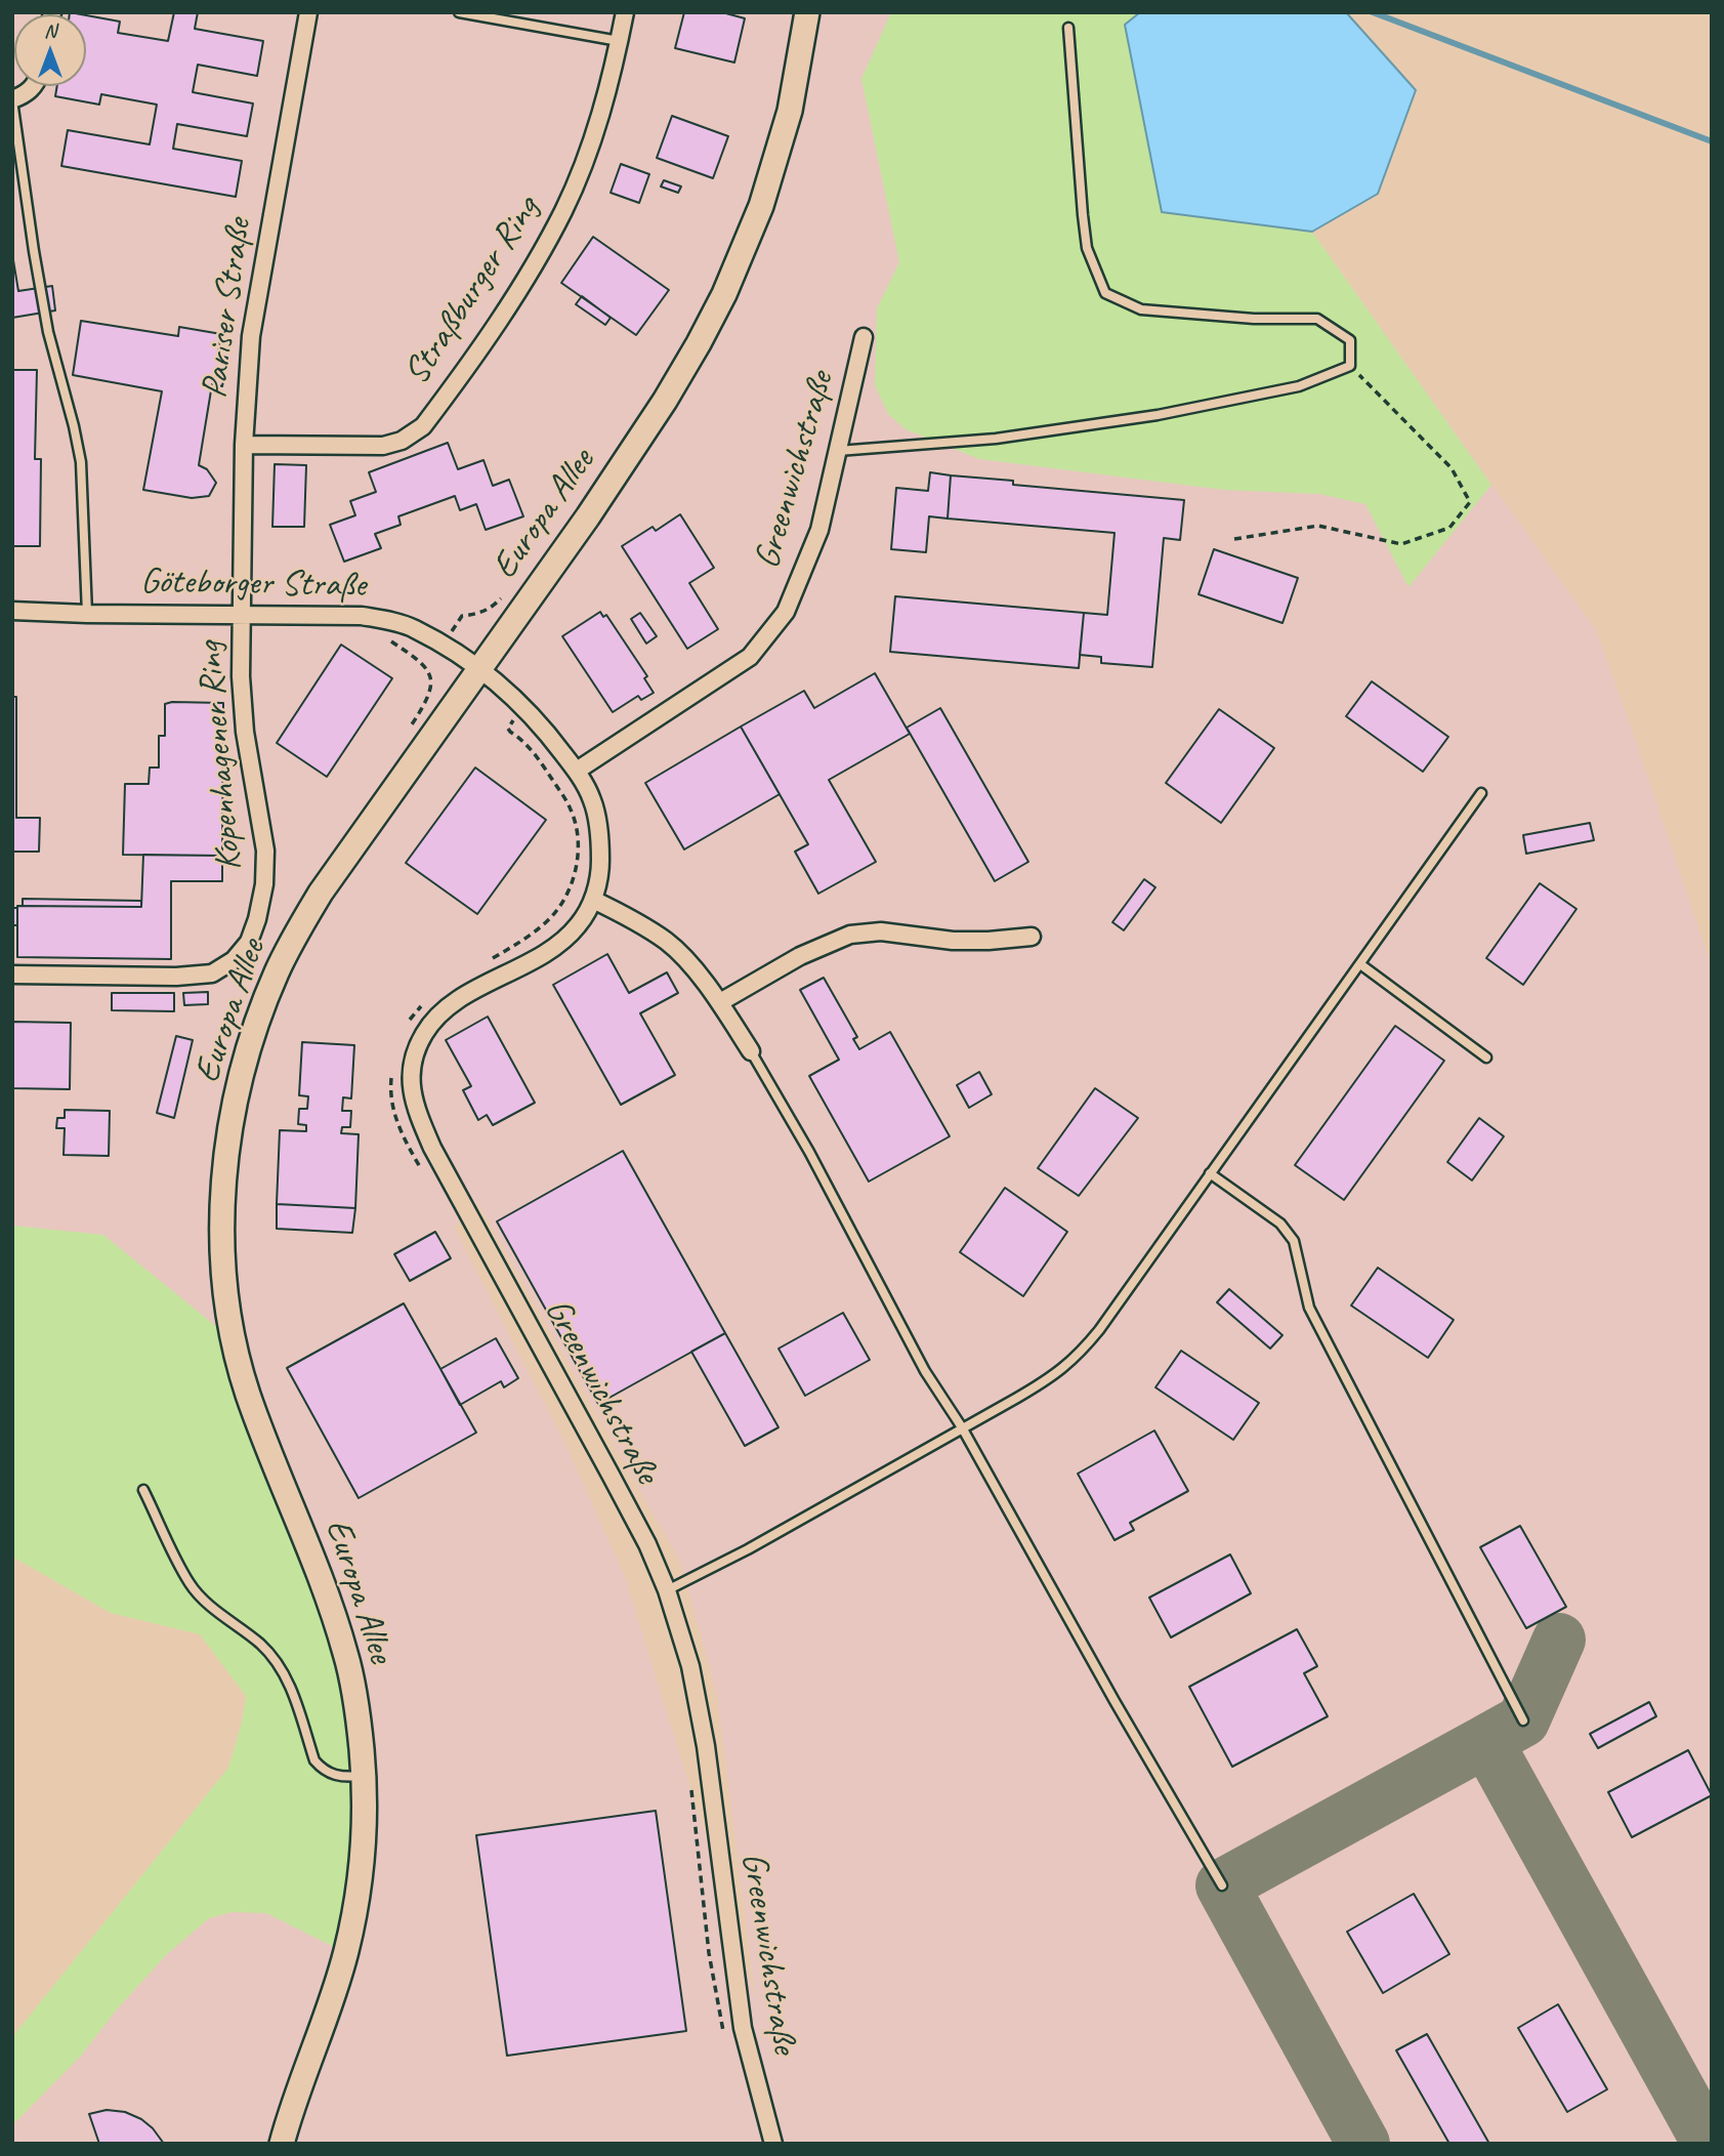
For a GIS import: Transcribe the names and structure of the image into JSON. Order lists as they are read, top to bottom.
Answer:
{
  "streets": {
    "main road": ["Europa Allee"],
    "street": [
      "Straßburger Ring",
      "Pariser Straße",
      "Greenwichstraße",
      "Göteborger Straße",
      "Kopenhagener Ring"
    ]
  },
  "crossings": [
    ["Straßburger Ring", "Pariser Straße"],
    ["Pariser Straße", "Göteborger Straße"],
    ["Pariser Straße", "Kopenhagener Ring"],
    ["Greenwichstraße", "Europa Allee"],
    ["Greenwichstraße", "Göteborger Straße"],
    ["Europa Allee", "Göteborger Straße"],
    ["Göteborger Straße", "Kopenhagener Ring"]
  ],
  "north": "top"
}
